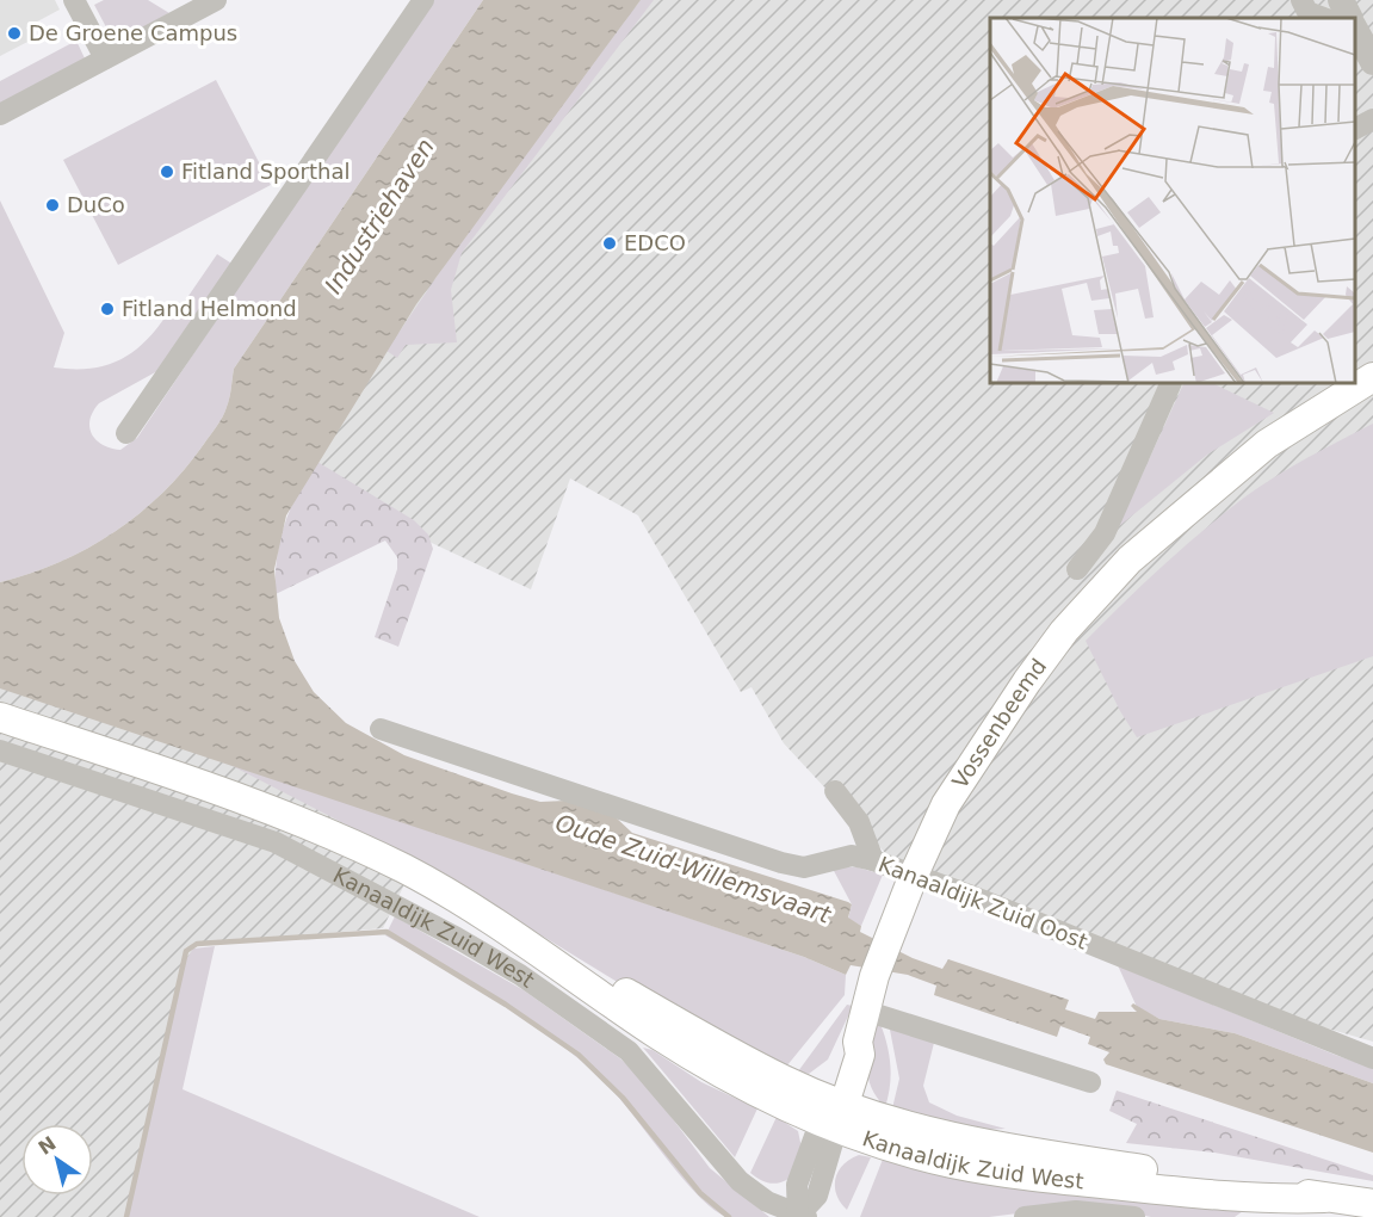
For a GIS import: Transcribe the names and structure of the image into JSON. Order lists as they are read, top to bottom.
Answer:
{
  "streets": {
    "main road": ["Vossenbeemd", "Kanaaldijk Zuid West"],
    "street": ["Kanaaldijk Zuid Oost"]
  },
  "crossings": [
    ["Vossenbeemd", "Kanaaldijk Zuid Oost"],
    ["Vossenbeemd", "Kanaaldijk Zuid West"]
  ],
  "water": ["Industriehaven", "Oude Zuid-Willemsvaart"],
  "places": [
    "De Groene Campus",
    "Fitland Sporthal",
    "DuCo",
    "EDCO",
    "Fitland Helmond"
  ],
  "north": "top left"
}
